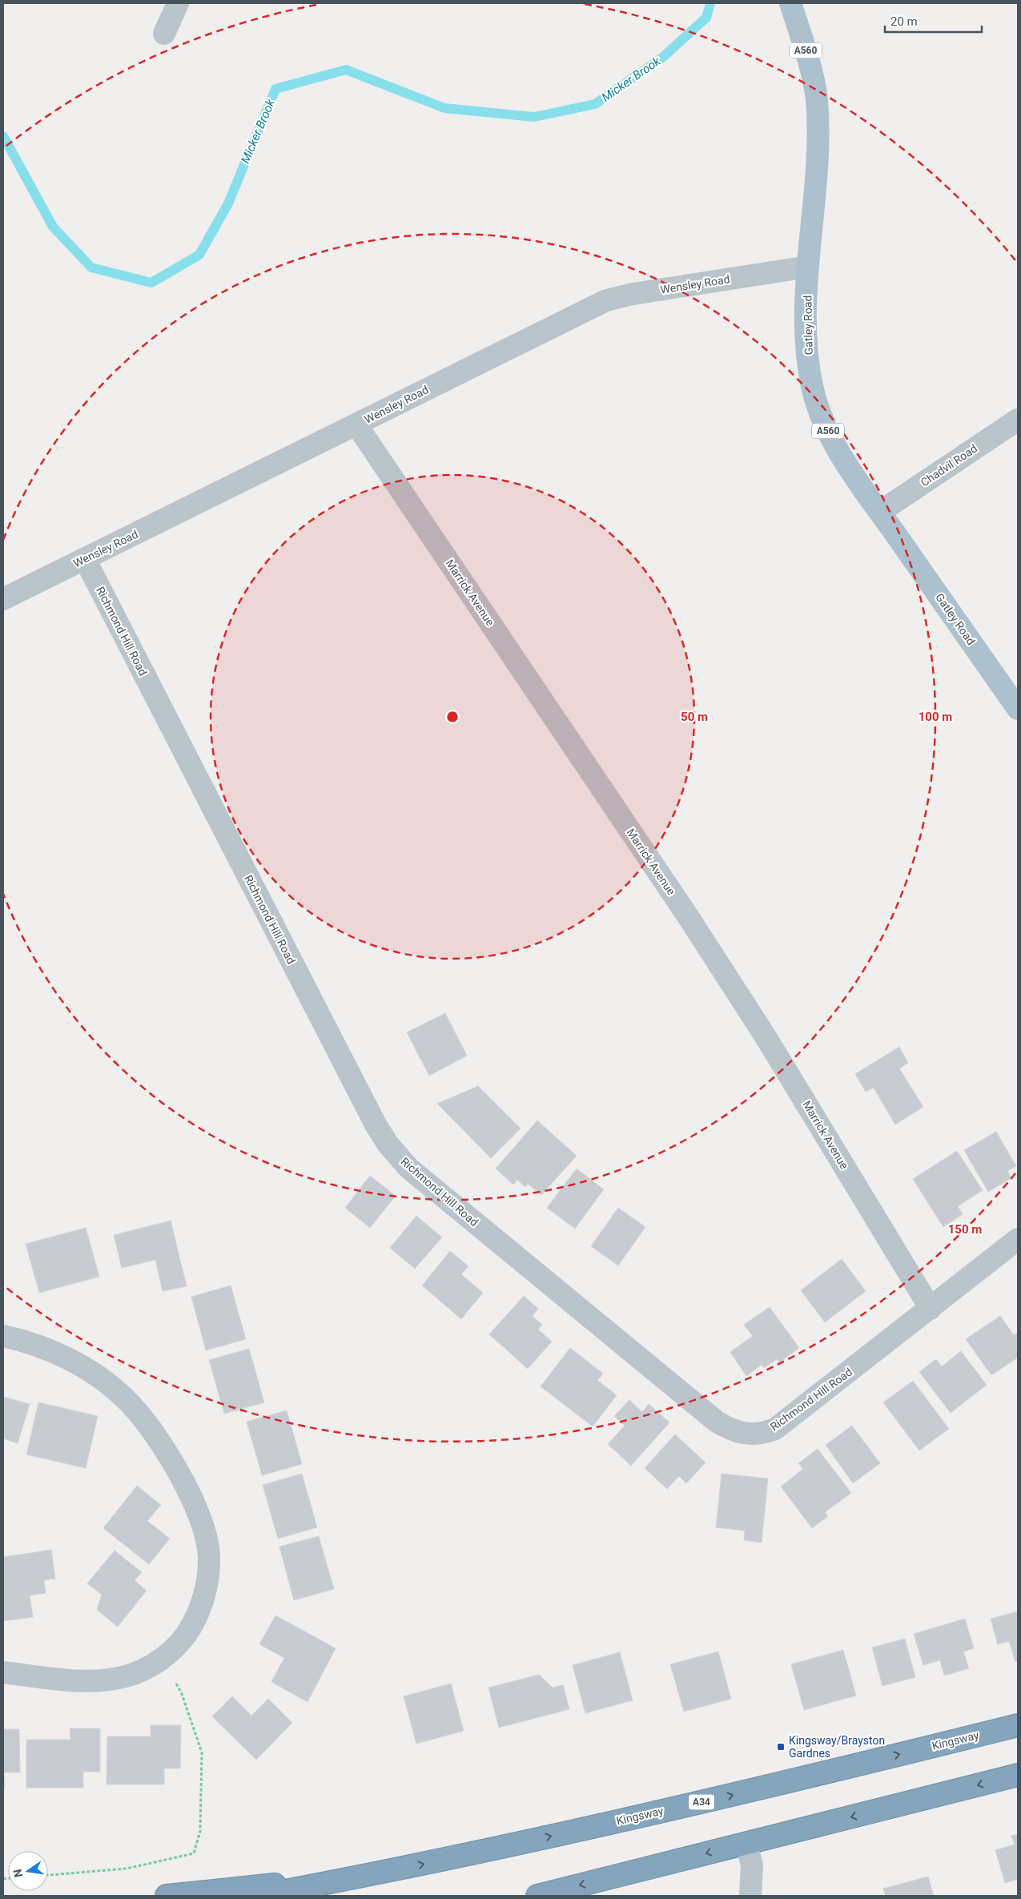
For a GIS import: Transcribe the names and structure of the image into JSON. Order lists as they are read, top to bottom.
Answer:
{
  "streets": {
    "highway": ["Kingsway", "A34"],
    "main road": ["A560", "Gatley Road"],
    "street": [
      "Wensley Road",
      "Chadvil Road",
      "Marrick Avenue",
      "Richmond Hill Road"
    ]
  },
  "crossings": [
    ["Wensley Road", "Gatley Road"],
    ["Wensley Road", "Marrick Avenue"],
    ["Wensley Road", "Richmond Hill Road"],
    ["Gatley Road", "Chadvil Road"],
    ["Marrick Avenue", "Richmond Hill Road"]
  ],
  "water": ["Micker Brook"],
  "places": {
    "transit": ["Kingsway/Brayston Gardnes"]
  },
  "scale_bar": "20 m",
  "north": "left",
  "rings": ["50 m", "100 m", "150 m"]
}
